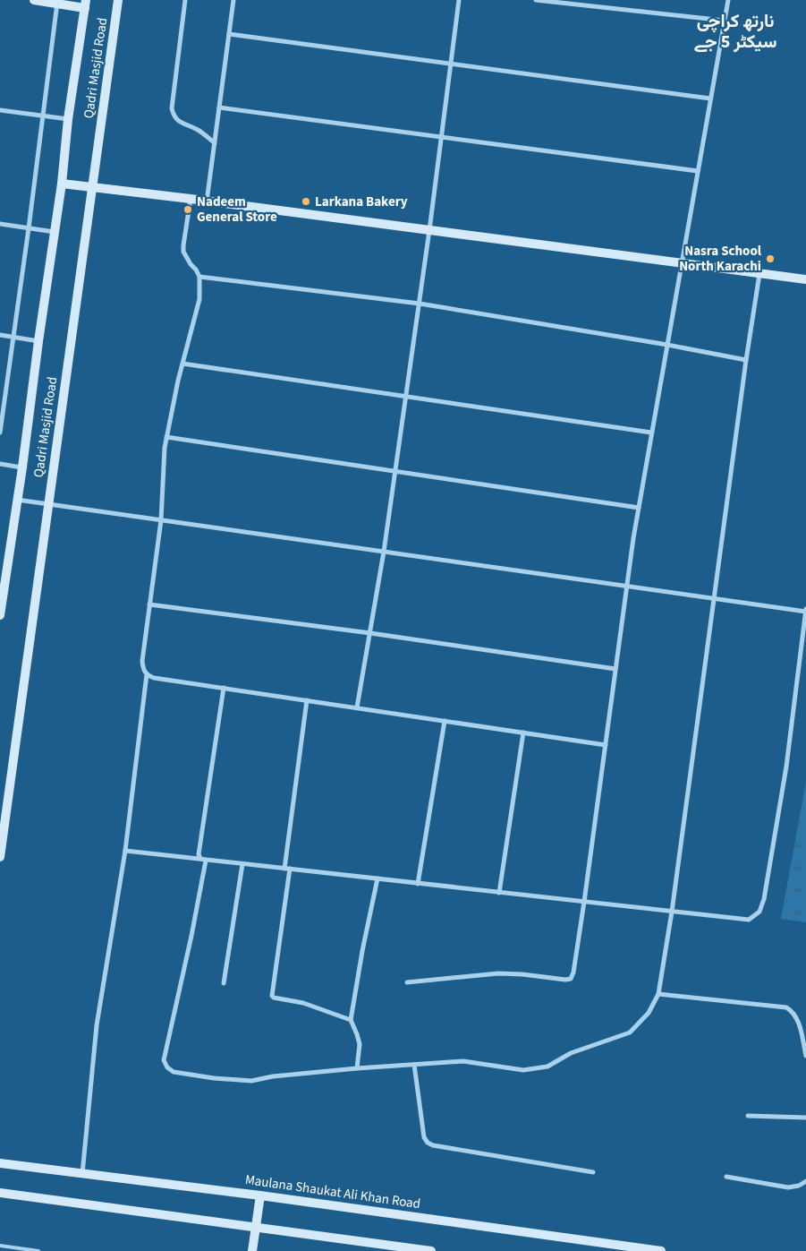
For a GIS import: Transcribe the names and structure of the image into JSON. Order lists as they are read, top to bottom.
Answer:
{
  "streets": {
    "street": ["Qadri Masjid Road", "Maulana Shaukat Ali Khan Road"]
  },
  "districts": ["نارتھ کراچی سیکٹر 5 جے"],
  "places": ["Larkana Bakery", "Nadeem General Store", "Nasra School North Karachi"]
}
